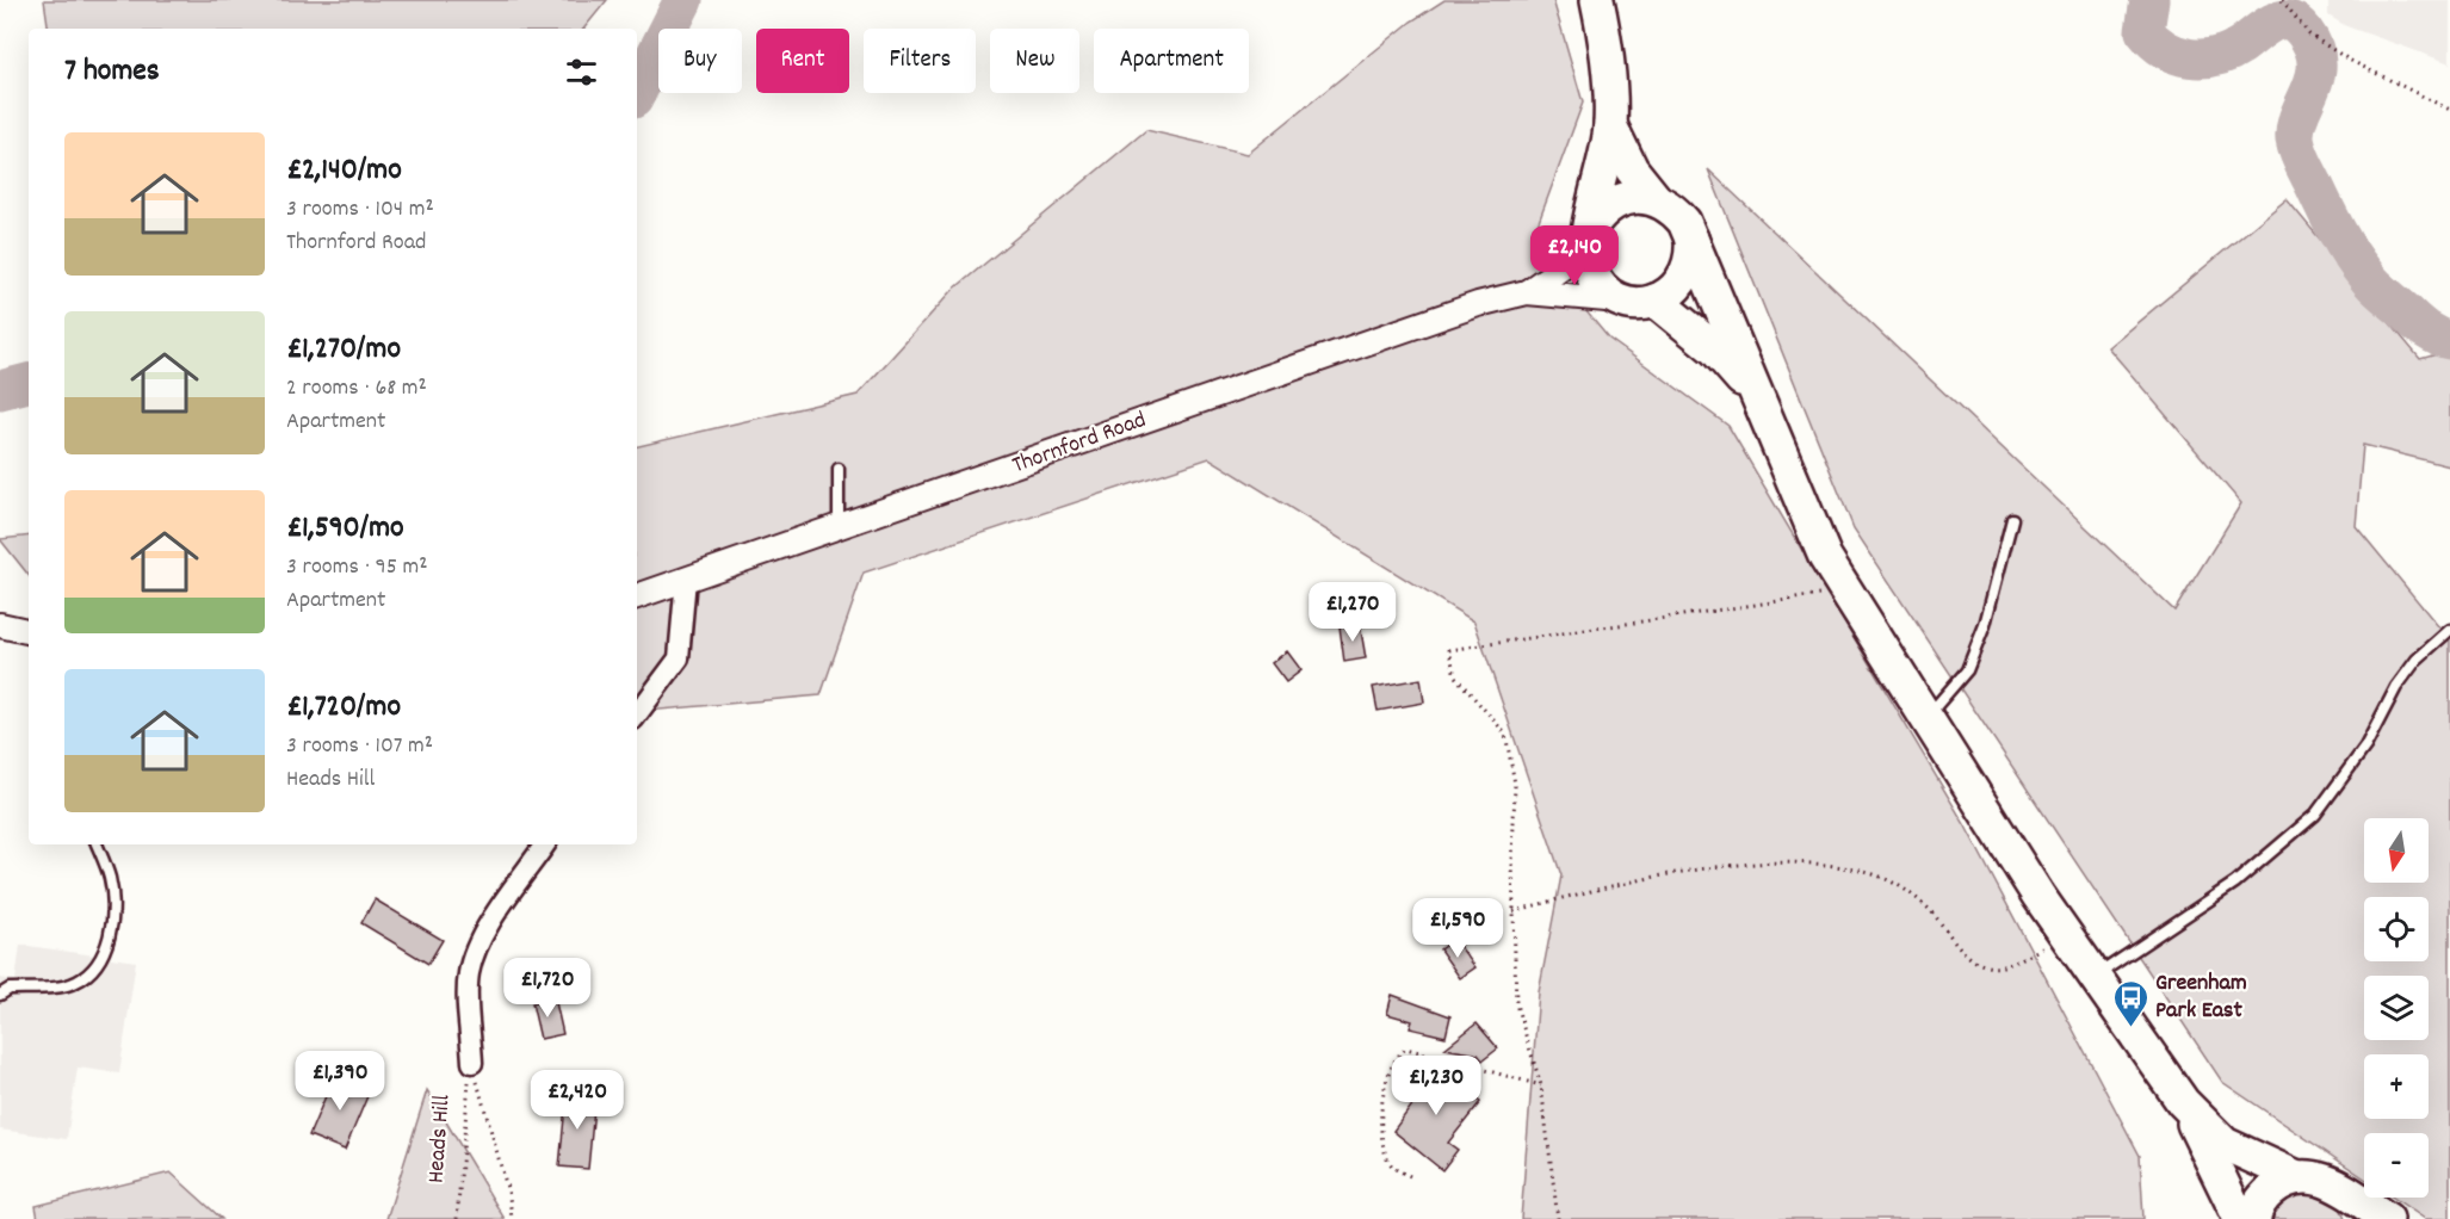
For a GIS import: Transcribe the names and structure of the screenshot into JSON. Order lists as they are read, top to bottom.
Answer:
{
  "streets": {
    "street": ["Thornford Road"],
    "path": ["Heads Hill"]
  },
  "places": {
    "bus stop": ["Greenham Park East"]
  },
  "north": "bottom",
  "page": {
    "chip": [
      "Buy",
      "Rent",
      "Filters",
      "New",
      "Apartment"
    ],
    "heading": "7 homes",
    "list": [
      {
        "name": "£2,140/mo",
        "note": "3 rooms · 104 m² · Thornford Road"
      },
      {
        "name": "£1,270/mo",
        "note": "2 rooms · 68 m² · Apartment"
      },
      {
        "name": "£1,590/mo",
        "note": "3 rooms · 95 m² · Apartment"
      },
      {
        "name": "£1,720/mo",
        "note": "3 rooms · 107 m² · Heads Hill"
      }
    ],
    "price": [
      "£2,140",
      "£1,270",
      "£1,590",
      "£1,720",
      "£1,390",
      "£1,230",
      "£2,420"
    ],
    "map_buttons": ["+", "−"]
  }
}
